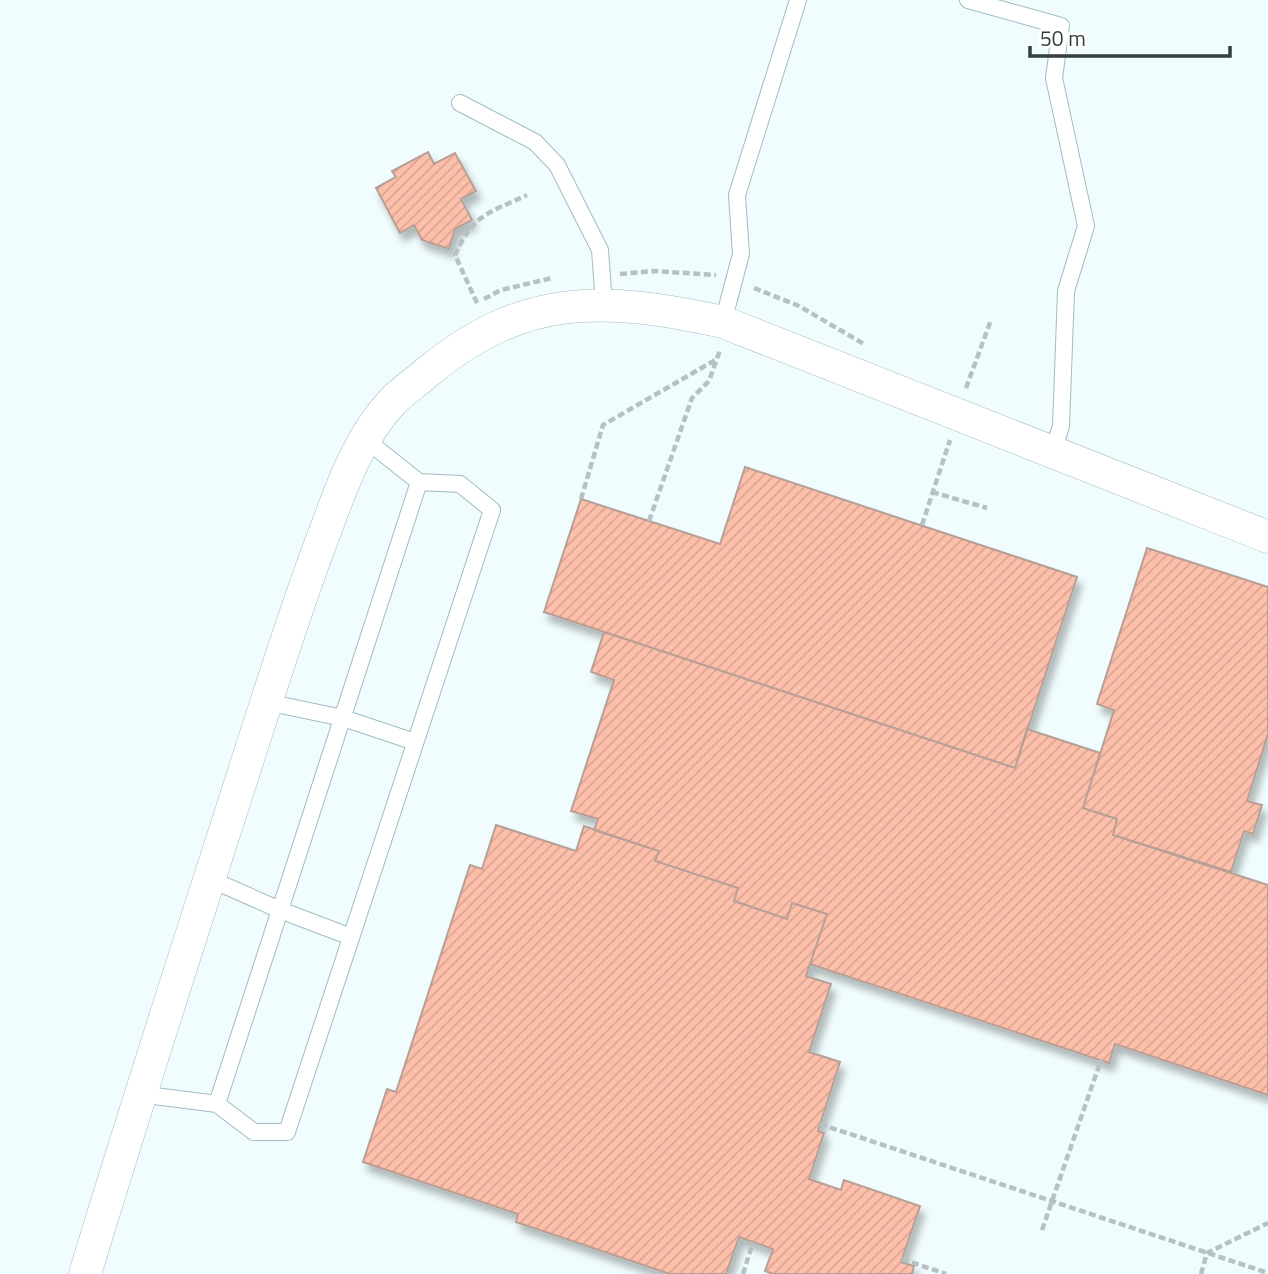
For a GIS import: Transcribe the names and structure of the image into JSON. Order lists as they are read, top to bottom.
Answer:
{
  "scale_bar": "50 m"
}
